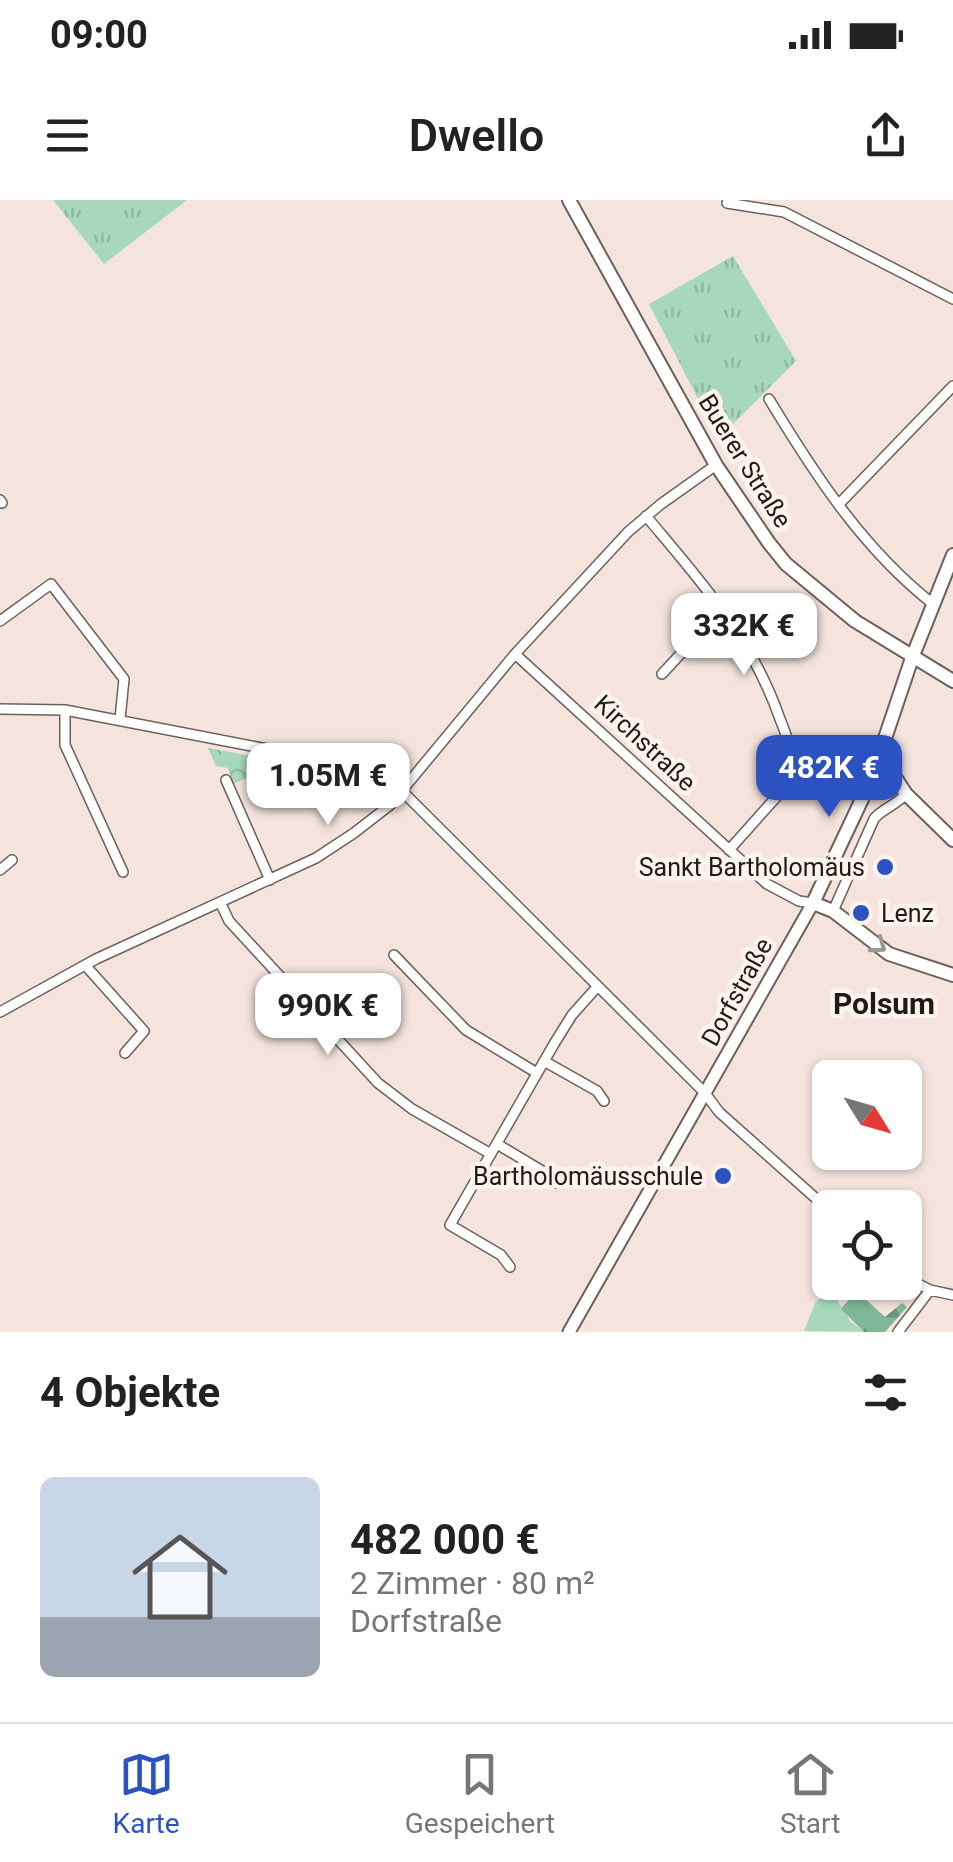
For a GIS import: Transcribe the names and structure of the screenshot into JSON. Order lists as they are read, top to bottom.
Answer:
{
  "streets": {
    "main road": ["Buerer Straße", "Kirchstraße", "Dorfstraße"]
  },
  "crossings": [
    ["Buerer Straße", "Dorfstraße"],
    ["Kirchstraße", "Dorfstraße"]
  ],
  "districts": ["Polsum"],
  "places": ["Sankt Bartholomäus", "Lenz", "Bartholomäusschule"],
  "north": "bottom right",
  "page": {
    "status": "09:00",
    "header": "Dwello",
    "price": [
      "332K €",
      "482K €",
      "1.05M €",
      "990K €"
    ],
    "heading": "4 Objekte",
    "list": [
      {
        "name": "482 000 €",
        "note": "2 Zimmer · 80 m² · Dorfstraße"
      }
    ],
    "tabs": ["Karte", "Gespeichert", "Start"]
  }
}
